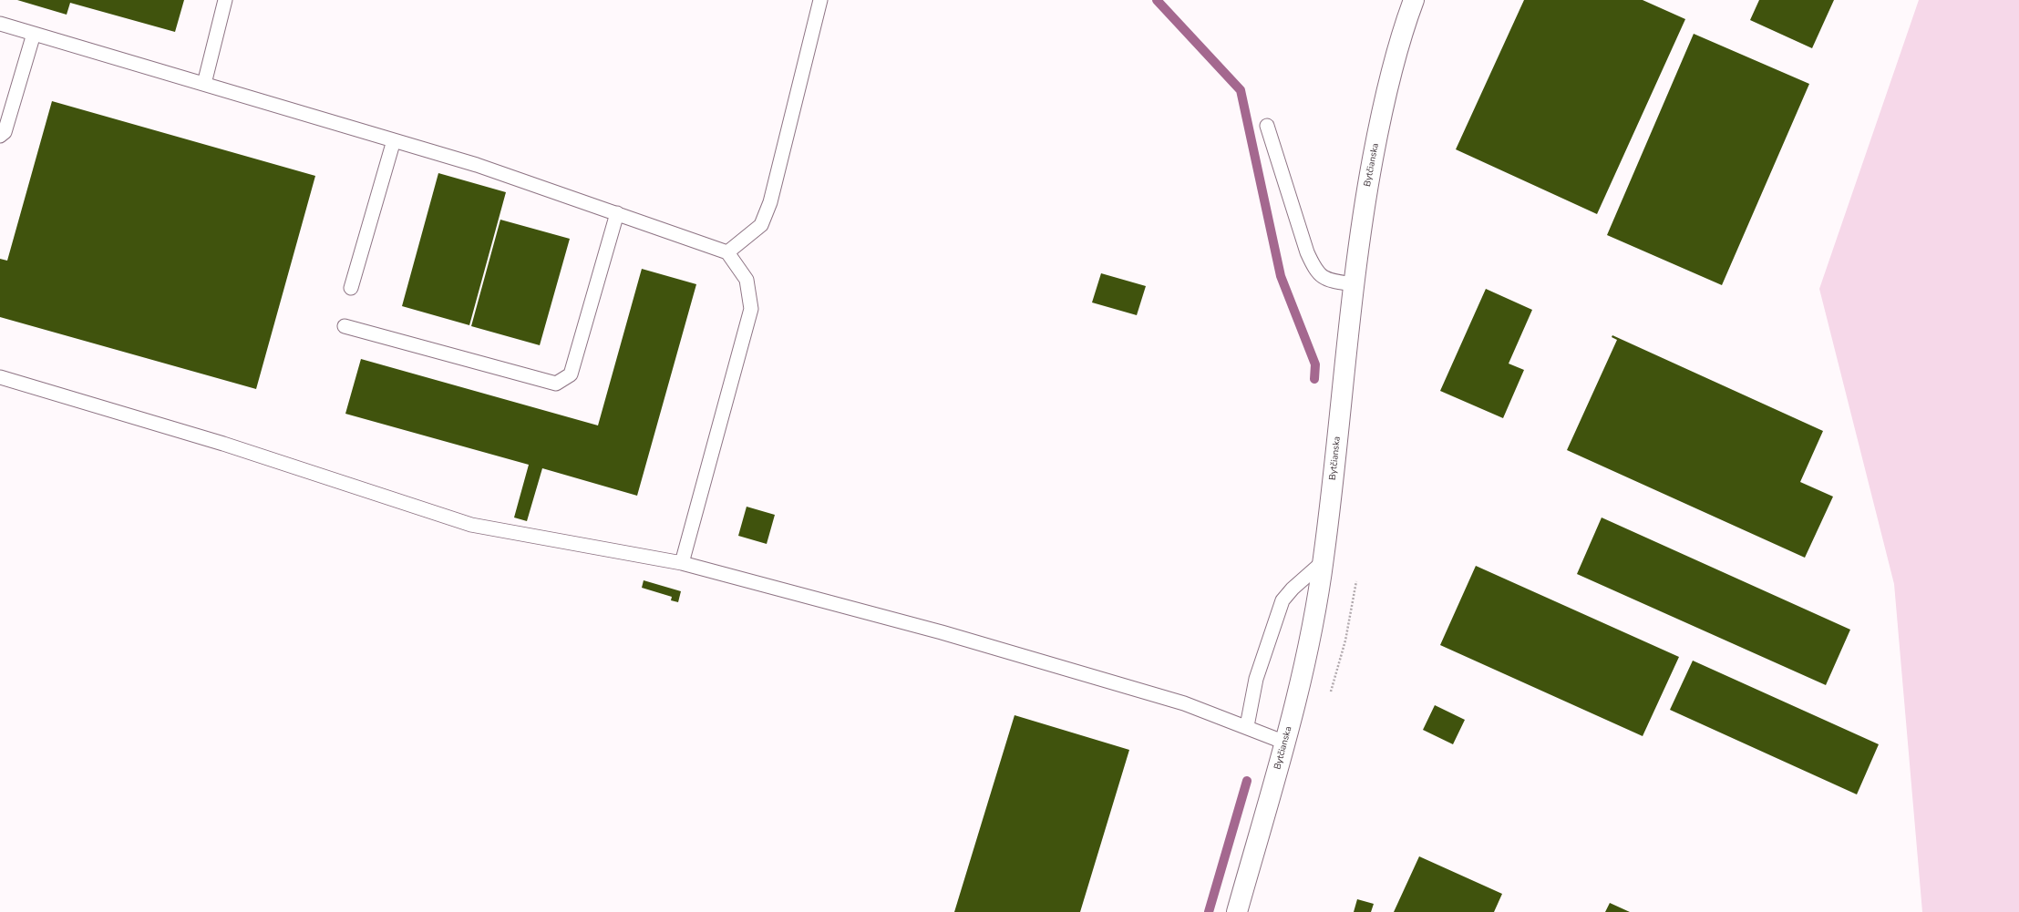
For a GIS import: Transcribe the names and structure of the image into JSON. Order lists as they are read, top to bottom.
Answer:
{
  "streets": {
    "main road": ["Bytčianska"]
  }
}
